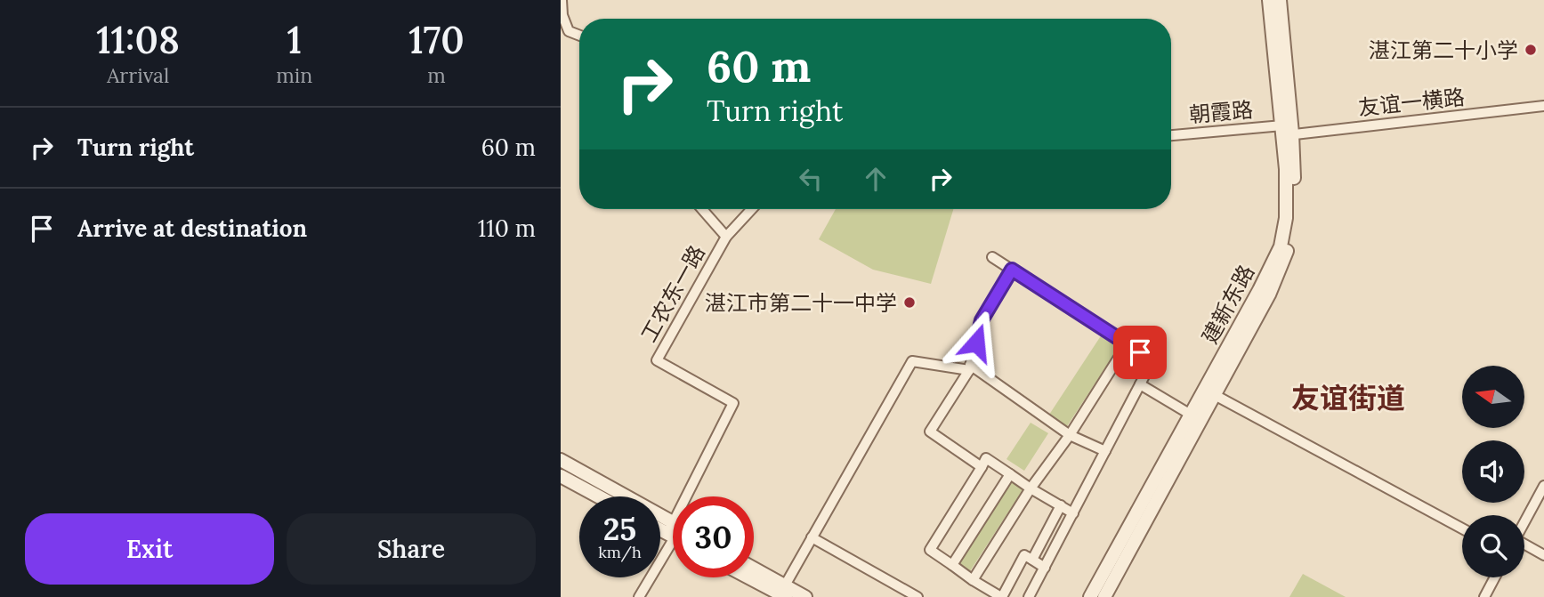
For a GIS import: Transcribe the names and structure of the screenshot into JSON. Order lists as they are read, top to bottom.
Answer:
{
  "streets": {
    "street": [
      "友谊一横路",
      "朝霞路",
      "工农东一路",
      "建新东路"
    ]
  },
  "crossings": [
    ["友谊一横路", "朝霞路"],
    ["友谊一横路", "建新东路"],
    ["朝霞路", "建新东路"]
  ],
  "districts": ["友谊街道"],
  "places": ["湛江第二十小学", "湛江市第二十一中学"],
  "north": "left",
  "page": {
    "eta": [
      "11:08",
      "Arrival",
      "1",
      "min",
      "170",
      "m"
    ],
    "turn": ["60 m", "Turn right"],
    "list": [
      {
        "name": "Turn right",
        "value": "60 m"
      },
      {
        "name": "Arrive at destination",
        "value": "110 m"
      }
    ],
    "speed": "25 km/h",
    "limit": "30",
    "buttons": ["Exit", "Share"]
  }
}
